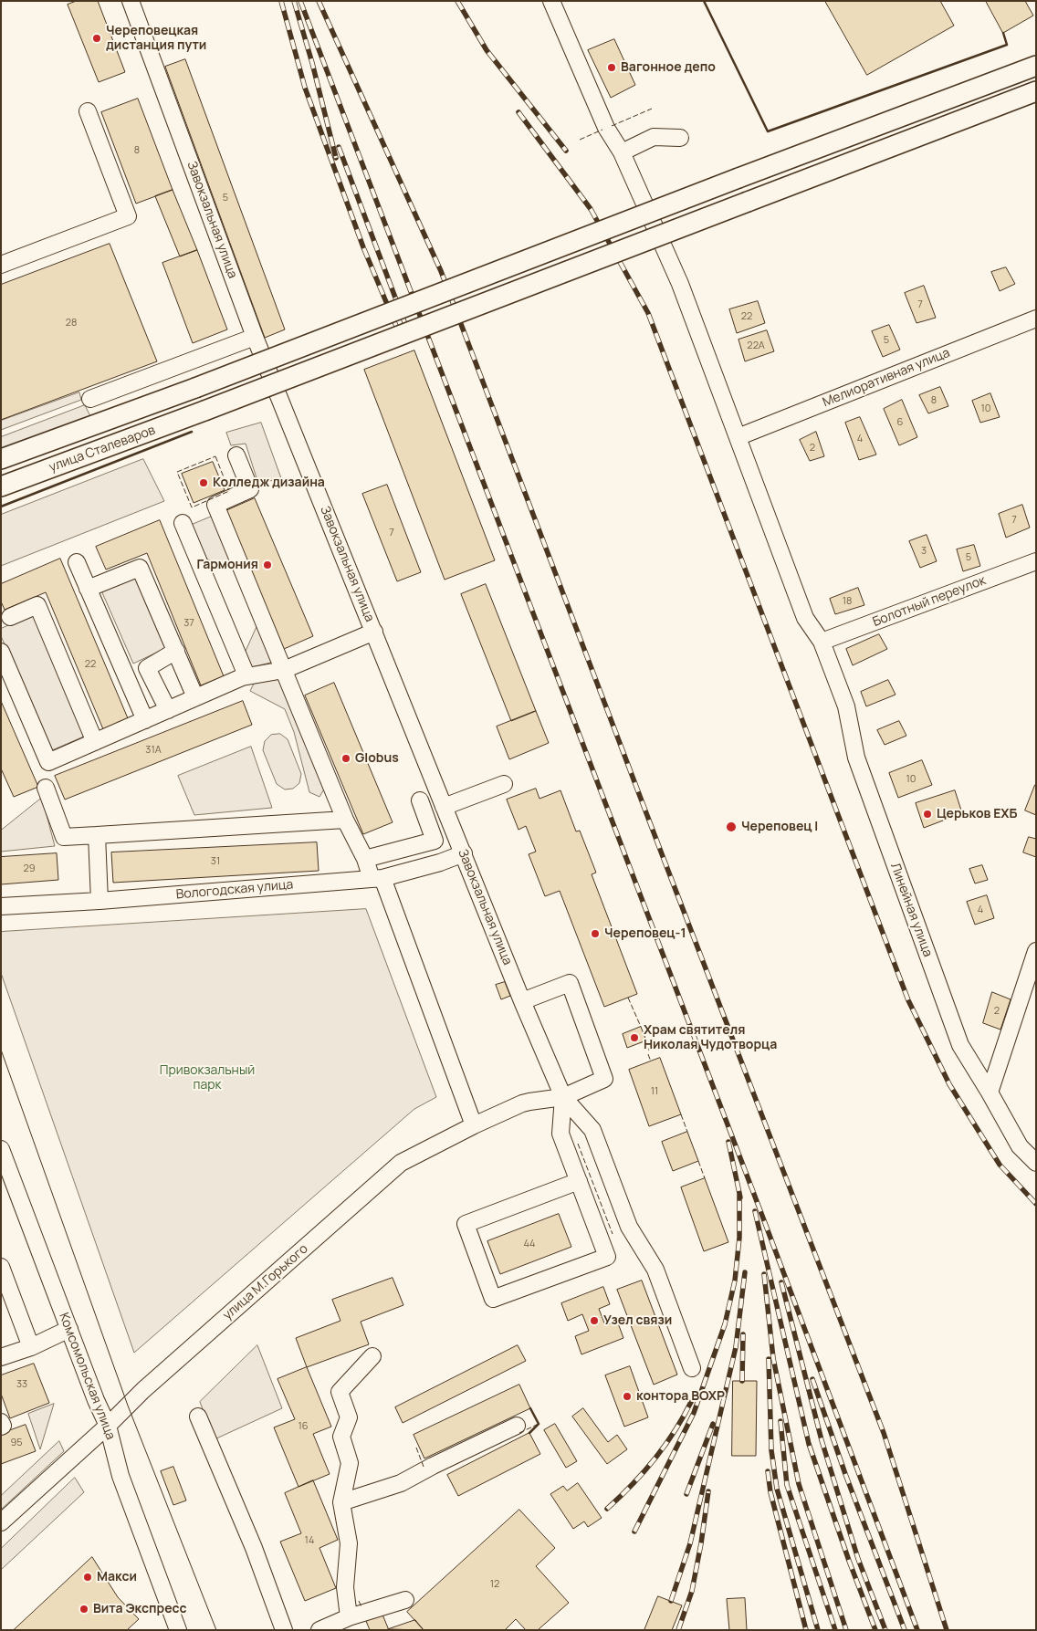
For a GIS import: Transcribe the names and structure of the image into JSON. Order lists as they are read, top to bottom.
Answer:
{
  "streets": {
    "main road": ["улица Сталеваров"],
    "street": [
      "Завокзальная улица",
      "Мелиоративная улица",
      "Болотный переулок",
      "Вологодская улица",
      "Линейная улица",
      "улица М.Горького",
      "Комсомольская улица"
    ]
  },
  "crossings": [
    ["Завокзальная улица", "Вологодская улица"],
    ["Завокзальная улица", "улица М.Горького"],
    ["Мелиоративная улица", "Линейная улица"],
    ["Болотный переулок", "Линейная улица"],
    ["улица М.Горького", "Комсомольская улица"]
  ],
  "parks": ["Привокзальный парк"],
  "places": [
    "Череповецкая дистанция пути",
    "Вагонное депо",
    "Колледж дизайна",
    "Гармония",
    "Globus",
    "Церьков ЕХБ",
    "Череповец I",
    "Череповец-1",
    "Храм святителя Николая Чудотворца",
    "Узел связи",
    "контора ВОХР",
    "Макси",
    "Вита Экспресс"
  ],
  "house_numbers": [
    "8",
    "5",
    "7",
    "22",
    "28",
    "5",
    "22А",
    "8",
    "10",
    "6",
    "4",
    "2",
    "7",
    "7",
    "3",
    "5",
    "18",
    "37",
    "22",
    "31А",
    "10",
    "31",
    "29",
    "4",
    "2",
    "11",
    "44",
    "33",
    "16",
    "95",
    "14",
    "12"
  ]
}
